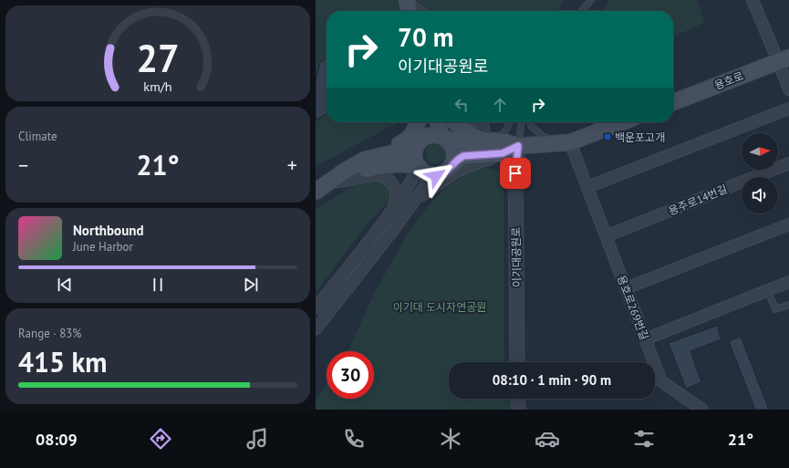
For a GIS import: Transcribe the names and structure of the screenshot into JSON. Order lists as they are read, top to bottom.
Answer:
{
  "streets": {
    "main road": ["용호로"],
    "street": ["용주로14번길", "이기대공원로", "용호로269번길"]
  },
  "crossings": [
    ["용주로14번길", "용호로269번길"]
  ],
  "parks": ["이기대 도시자연공원"],
  "places": {
    "transit": ["백운포고개"]
  },
  "north": "right",
  "page": {
    "turn": ["70 m", "이기대공원로"],
    "tile": [
      "Climate",
      ["Range · 83%", "415 km"]
    ],
    "heat": ["−", "21°", "+"],
    "song": ["Northbound", "June Harbor"],
    "limit": "30",
    "trip": "08:10 · 1 min · 90 m",
    "tabs": ["08:09", "21°"],
    "gauge": ["27", "km/h"]
  }
}
